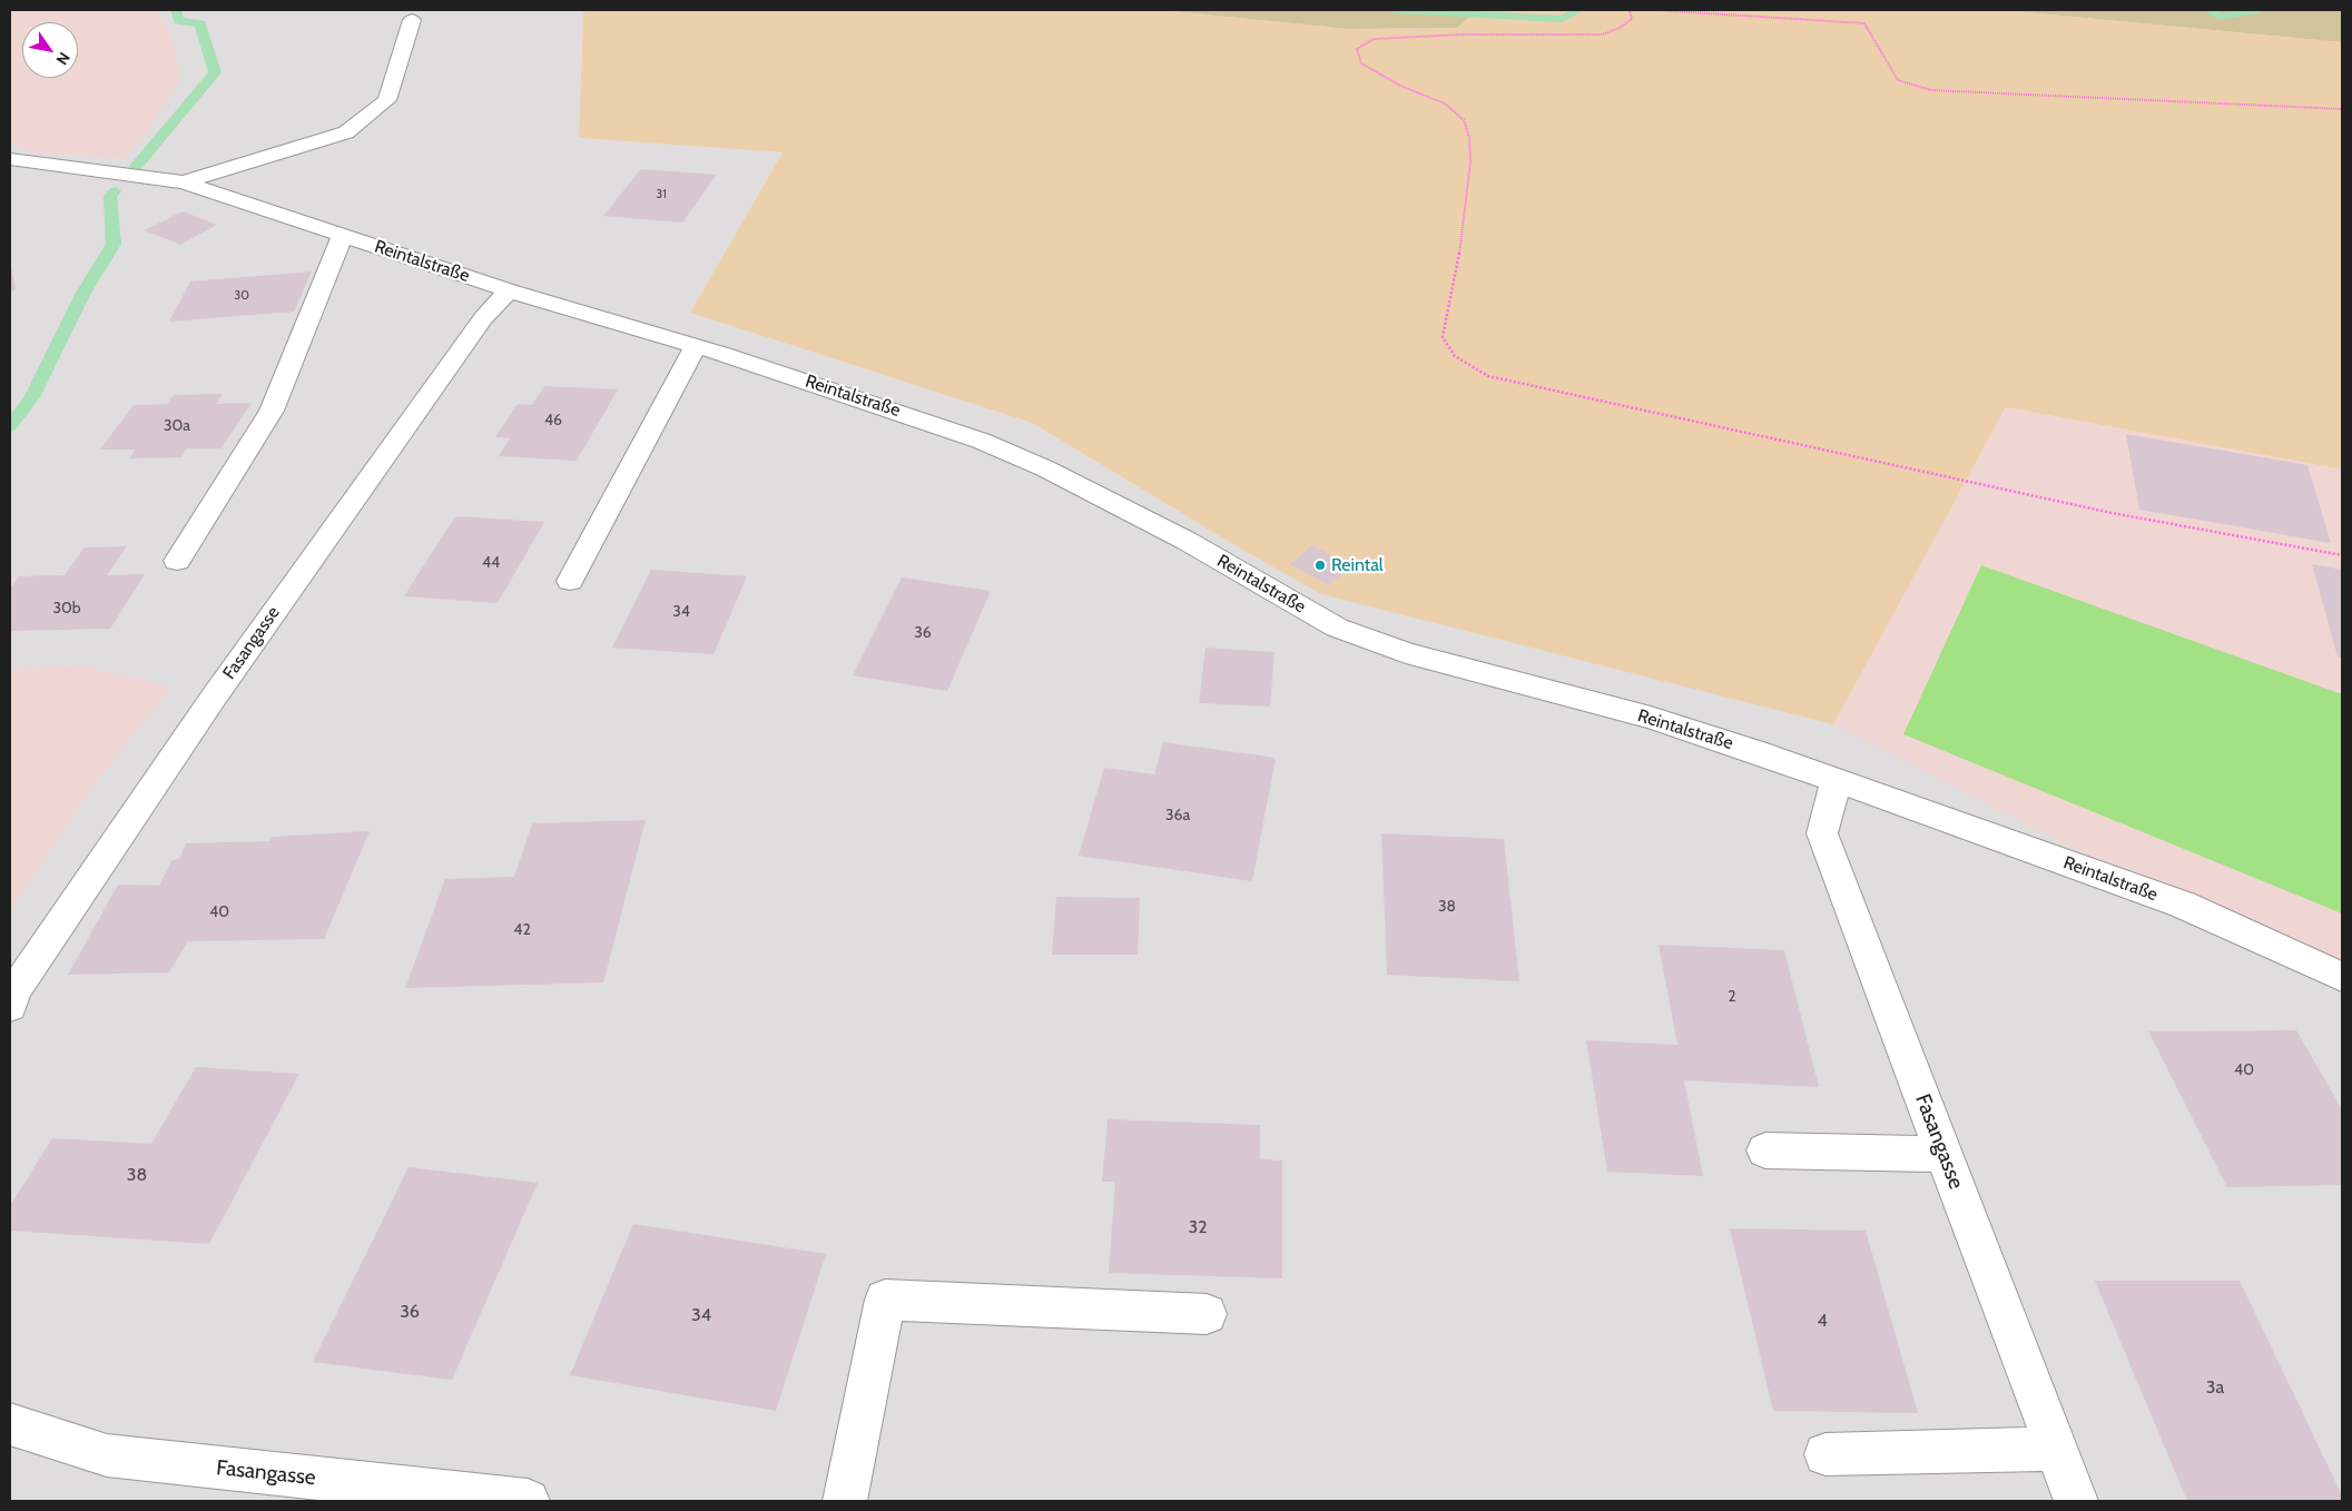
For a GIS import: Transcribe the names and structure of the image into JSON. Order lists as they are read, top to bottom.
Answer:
{
  "streets": {
    "street": ["Reintalstraße", "Fasangasse"]
  },
  "crossings": [
    ["Reintalstraße", "Fasangasse"]
  ],
  "places": ["Reintal"],
  "house_numbers": [
    "31",
    "30",
    "46",
    "30a",
    "44",
    "30b",
    "34",
    "36",
    "36a",
    "38",
    "40",
    "42",
    "2",
    "40",
    "38",
    "32",
    "36",
    "34",
    "4",
    "3a"
  ],
  "north": "bottom right"
}
